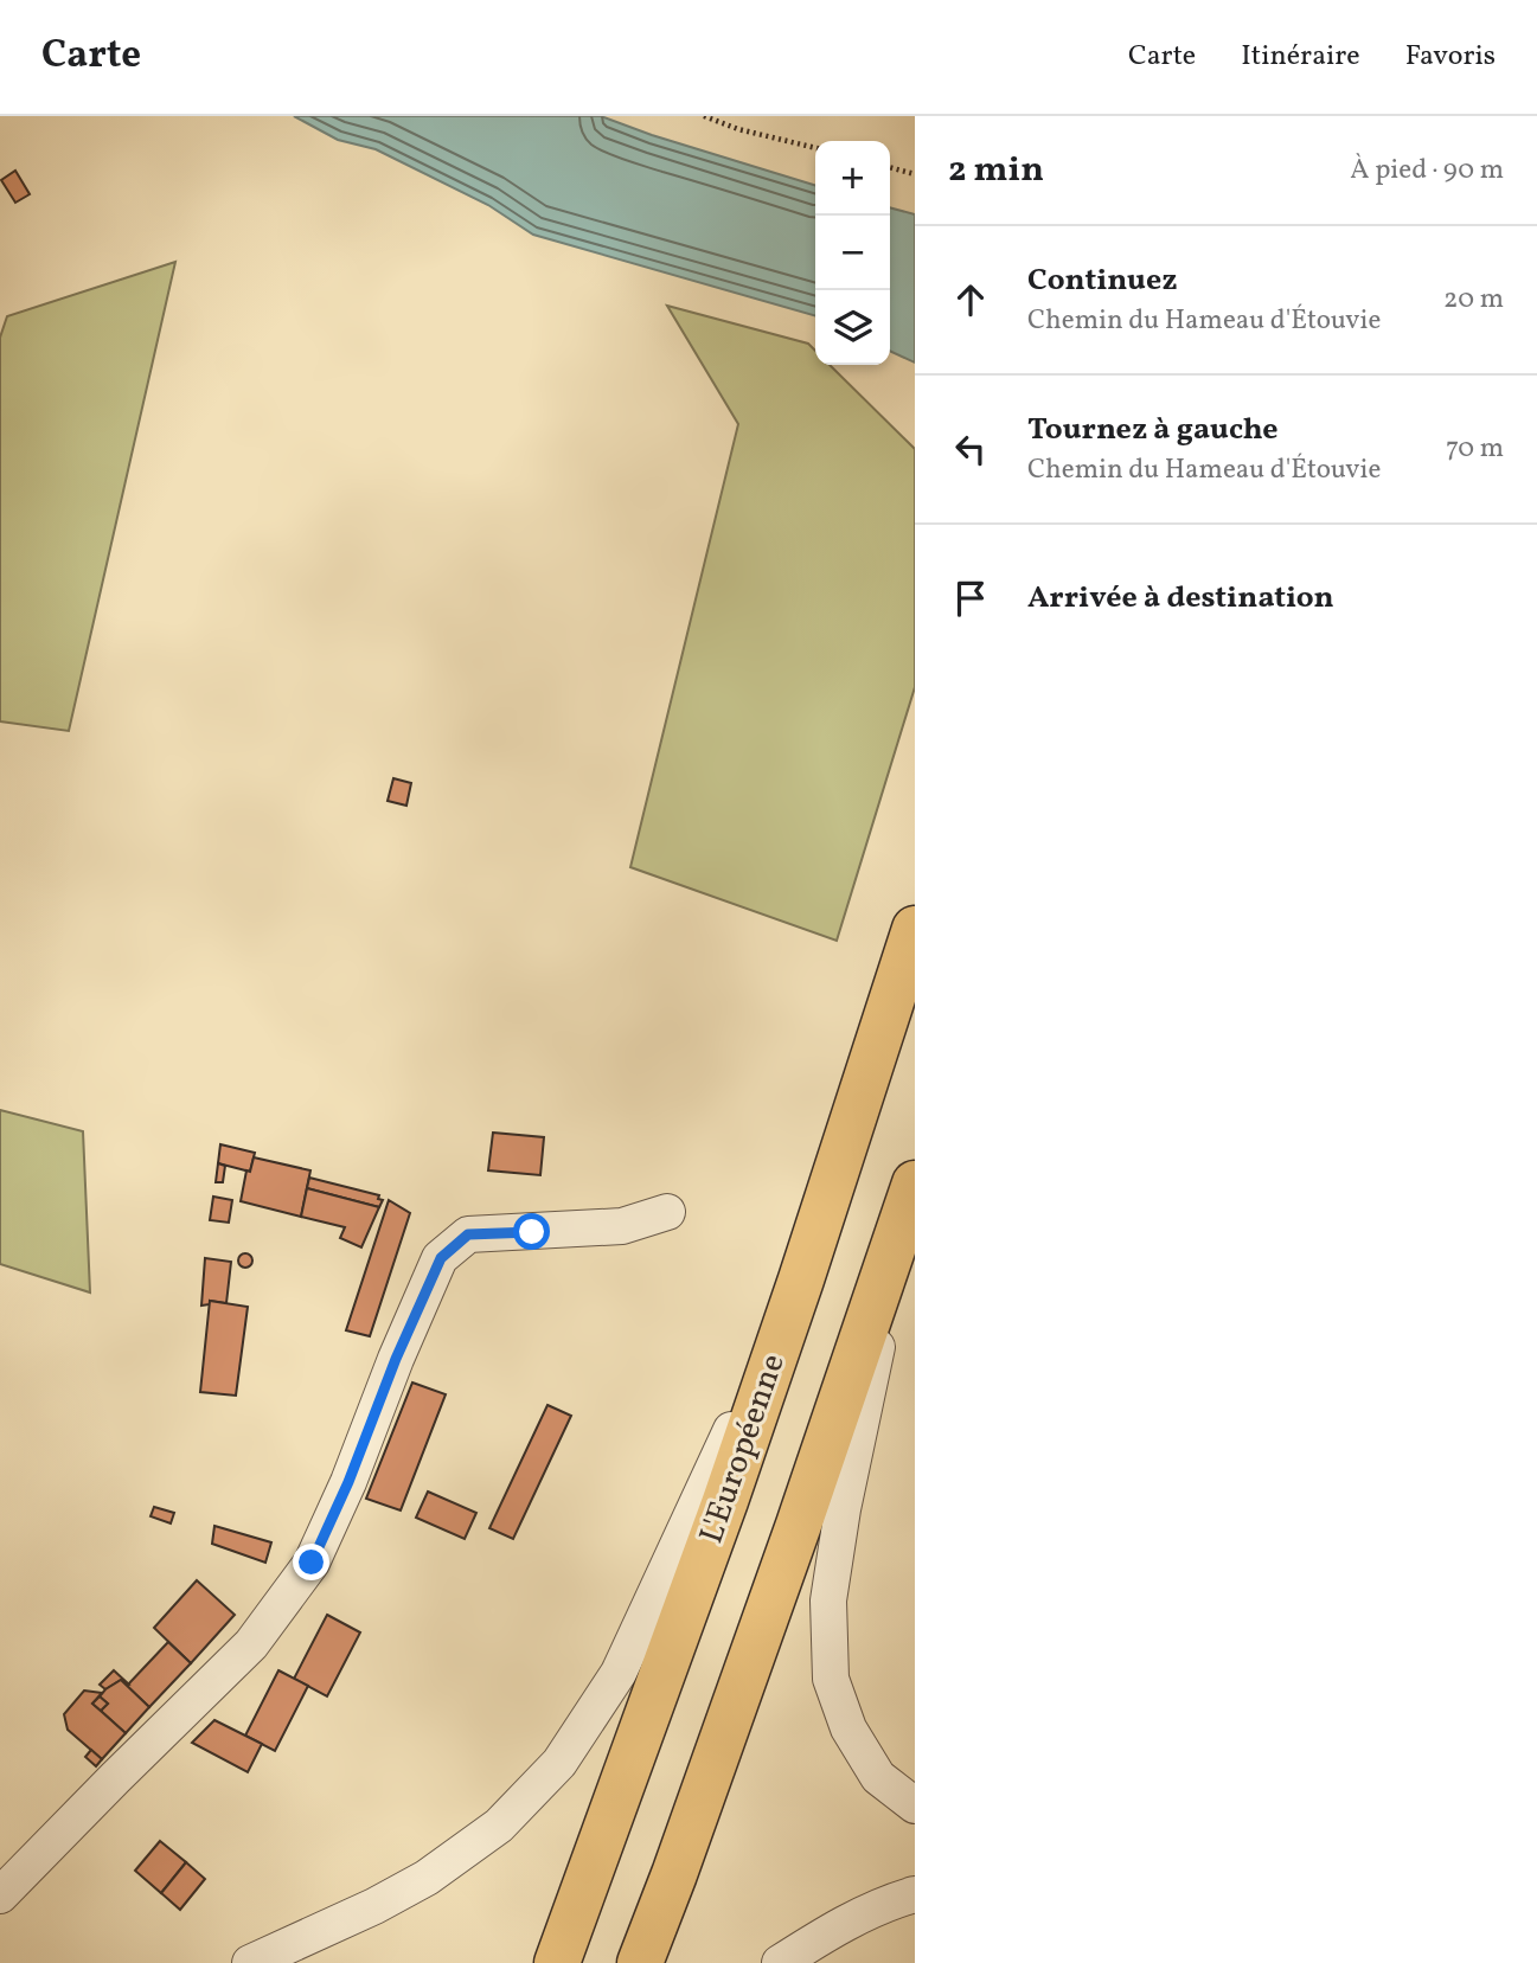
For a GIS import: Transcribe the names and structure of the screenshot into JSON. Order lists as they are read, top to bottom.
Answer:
{
  "streets": {
    "highway": ["L'Européenne"]
  },
  "page": {
    "header": "Carte",
    "nav": ["Carte", "Itinéraire", "Favoris"],
    "heading": ["2 min", "À pied · 90 m"],
    "map_buttons": ["+", "−"],
    "list": [
      ["Continuez", "Chemin du Hameau d'Étouvie", "20 m"],
      ["Tournez à gauche", "Chemin du Hameau d'Étouvie", "70 m"],
      "Arrivée à destination"
    ]
  }
}
